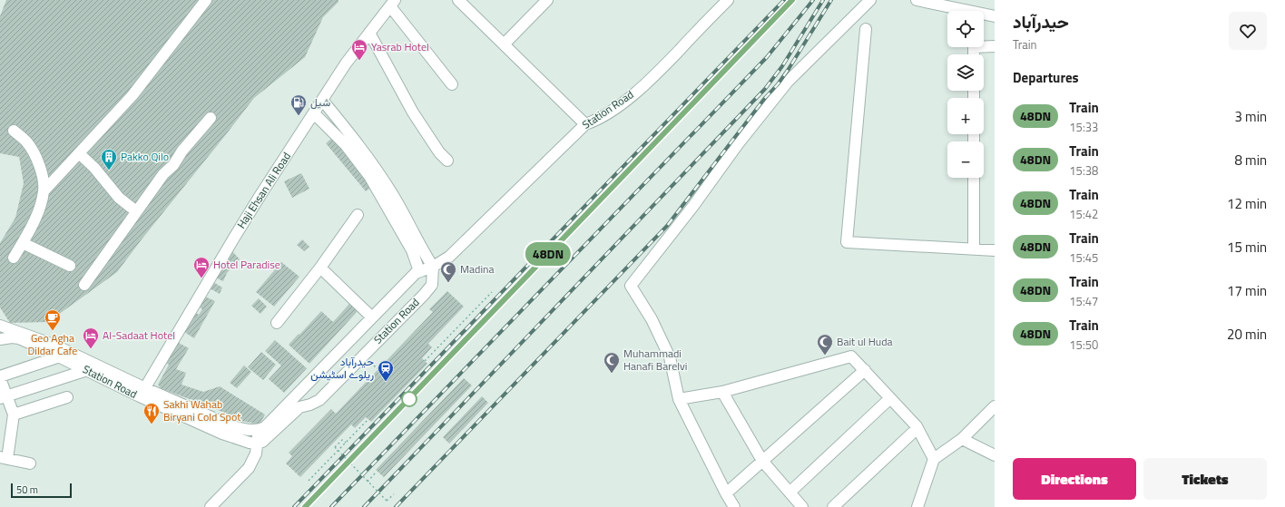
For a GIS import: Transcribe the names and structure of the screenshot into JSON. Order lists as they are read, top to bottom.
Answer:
{
  "streets": {
    "street": ["Station Road", "Haji Ehsan Ali Road"]
  },
  "crossings": [
    ["Station Road", "Haji Ehsan Ali Road"]
  ],
  "places": {
    "hotel": ["Yasrab Hotel", "Hotel Paradise", "Al-Sadaat Hotel"],
    "fuel station": ["شیل"],
    "building": ["Pakko Qilo"],
    "mosque": ["Madina", "Bait ul Huda", "Muhammadi Hanafi Barelvi"],
    "cafe": ["Geo Agha Dildar Cafe"],
    "station": ["حیدرآباد ریلوے اسٹیشن"],
    "restaurant": ["Sakhi Wahab Biryani Cold Spot"]
  },
  "scale_bar": "50 m",
  "page": {
    "on_map": "48DN",
    "heading": [
      ["حیدرآباد", "Train"],
      "Departures"
    ],
    "map_buttons": ["+", "−"],
    "list": [
      {
        "mark": "48DN",
        "name": "Train",
        "note": "15:33",
        "value": "3 min"
      },
      {
        "mark": "48DN",
        "name": "Train",
        "note": "15:38",
        "value": "8 min"
      },
      {
        "mark": "48DN",
        "name": "Train",
        "note": "15:42",
        "value": "12 min"
      },
      {
        "mark": "48DN",
        "name": "Train",
        "note": "15:45",
        "value": "15 min"
      },
      {
        "mark": "48DN",
        "name": "Train",
        "note": "15:47",
        "value": "17 min"
      },
      {
        "mark": "48DN",
        "name": "Train",
        "note": "15:50",
        "value": "20 min"
      }
    ],
    "buttons": ["Directions", "Tickets"],
    "scale": "50 m"
  }
}
